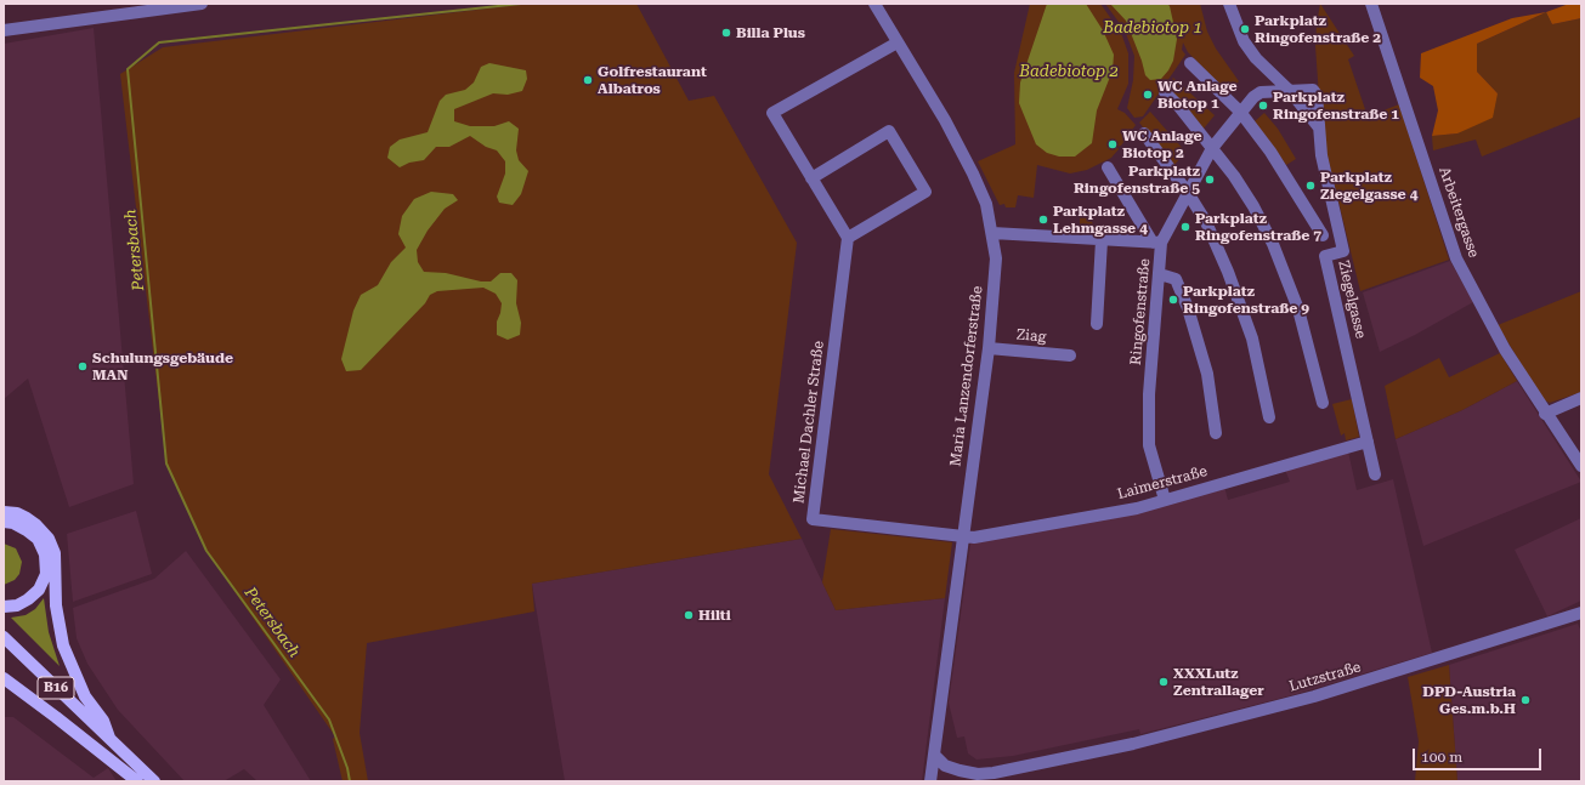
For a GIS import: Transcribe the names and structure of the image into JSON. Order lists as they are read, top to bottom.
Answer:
{
  "streets": {
    "main road": ["B16"],
    "street": [
      "Arbeitergasse",
      "Ziegelgasse",
      "Ringofenstraße",
      "Ziag",
      "Maria Lanzendorferstraße",
      "Michael Dachler Straße",
      "Laimerstraße",
      "Lutzstraße"
    ]
  },
  "crossings": [
    ["Ziegelgasse", "Ringofenstraße"],
    ["Ziegelgasse", "Laimerstraße"],
    ["Ringofenstraße", "Laimerstraße"],
    ["Ziag", "Maria Lanzendorferstraße"],
    ["Maria Lanzendorferstraße", "Michael Dachler Straße"],
    ["Maria Lanzendorferstraße", "Laimerstraße"],
    ["Maria Lanzendorferstraße", "Lutzstraße"],
    ["Michael Dachler Straße", "Laimerstraße"]
  ],
  "water": ["Badebiotop 1", "Badebiotop 2", "Petersbach"],
  "places": [
    "Parkplatz Ringofenstraße 2",
    "Billa Plus",
    "Golfrestaurant Albatros",
    "WC Anlage Biotop 1",
    "Parkplatz Ringofenstraße 1",
    "WC Anlage Biotop 2",
    "Parkplatz Ringofenstraße 5",
    "Parkplatz Ziegelgasse 4",
    "Parkplatz Lehmgasse 4",
    "Parkplatz Ringofenstraße 7",
    "Parkplatz Ringofenstraße 9",
    "Schulungsgebäude MAN",
    "Hilti",
    "XXXLutz Zentrallager",
    "DPD-Austria Ges.m.b.H"
  ],
  "scale_bar": "100 m"
}
